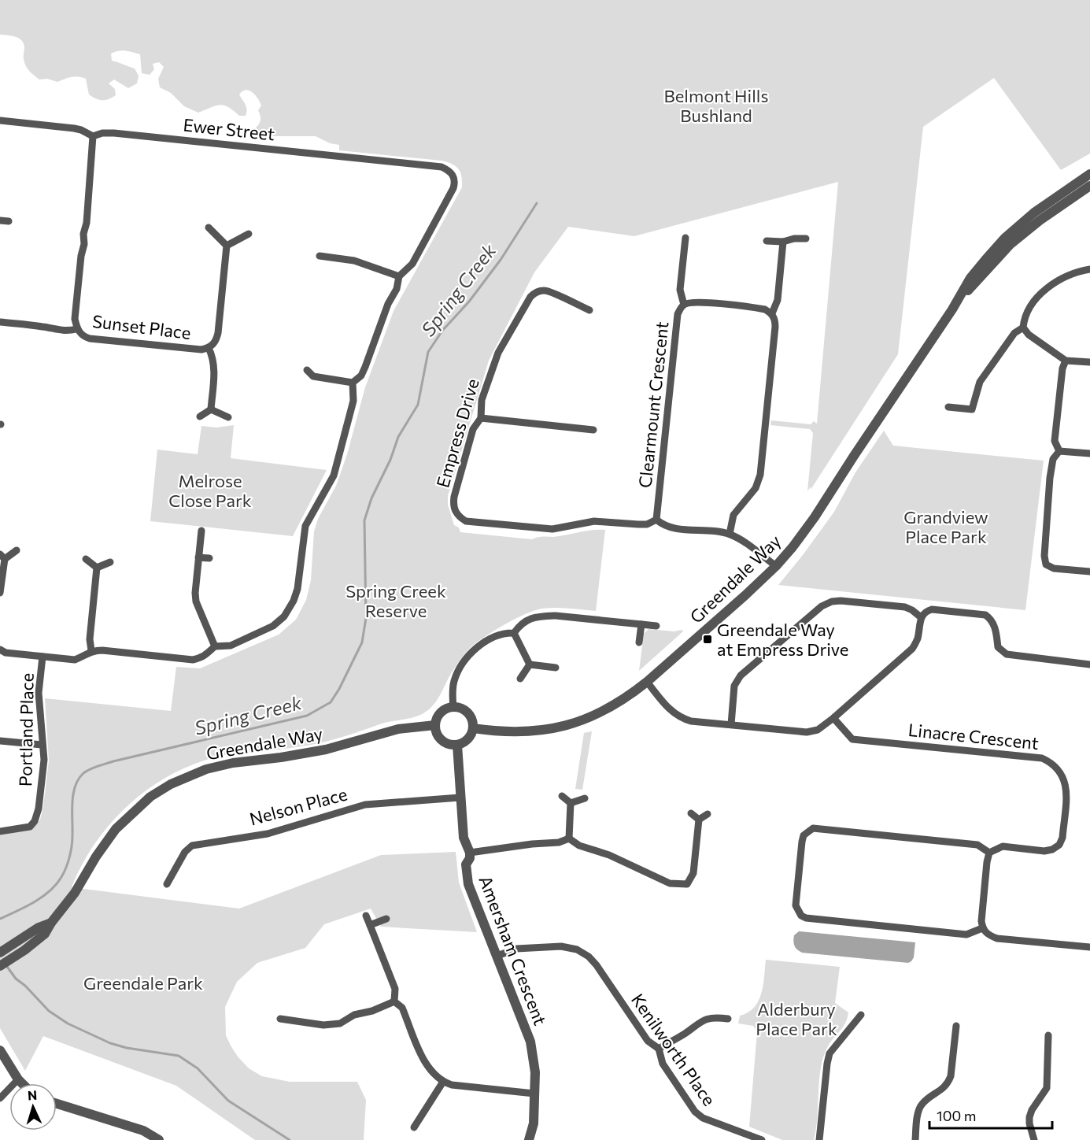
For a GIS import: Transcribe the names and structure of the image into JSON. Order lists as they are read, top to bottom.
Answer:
{
  "streets": {
    "street": [
      "Ewer Street",
      "Sunset Place",
      "Clearmount Crescent",
      "Empress Drive",
      "Greendale Way",
      "Portland Place",
      "Linacre Crescent",
      "Nelson Place",
      "Amersham Crescent",
      "Kenilworth Place"
    ]
  },
  "crossings": [
    ["Ewer Street", "Sunset Place"],
    ["Clearmount Crescent", "Empress Drive"],
    ["Greendale Way", "Amersham Crescent"],
    ["Nelson Place", "Amersham Crescent"],
    ["Amersham Crescent", "Kenilworth Place"]
  ],
  "water": ["Spring Creek"],
  "parks": [
    "Belmont Hills Bushland",
    "Melrose Close Park",
    "Grandview Place Park",
    "Spring Creek Reserve",
    "Greendale Park",
    "Alderbury Place Park"
  ],
  "places": {
    "transit": ["Greendale Way at Empress Drive"]
  },
  "scale_bar": "100 m",
  "north": "top"
}
